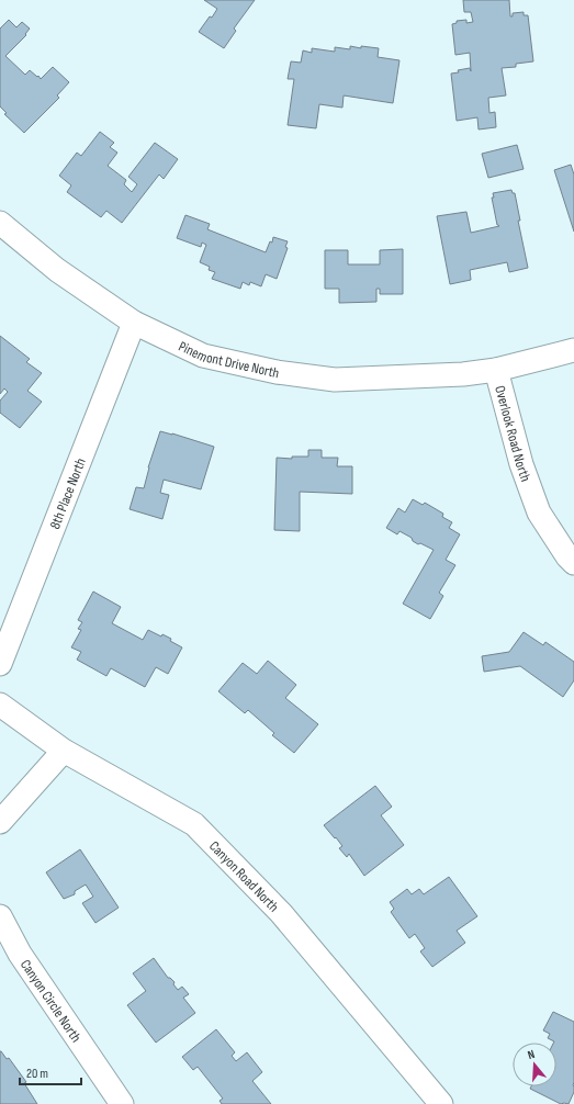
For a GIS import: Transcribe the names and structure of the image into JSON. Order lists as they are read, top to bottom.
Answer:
{
  "streets": {
    "street": [
      "Pinemont Drive North",
      "Overlook Road North",
      "8th Place North",
      "Canyon Road North",
      "Canyon Circle North"
    ]
  },
  "crossings": [
    ["Pinemont Drive North", "Overlook Road North"],
    ["Pinemont Drive North", "8th Place North"]
  ],
  "scale_bar": "20 m",
  "north": "top"
}
